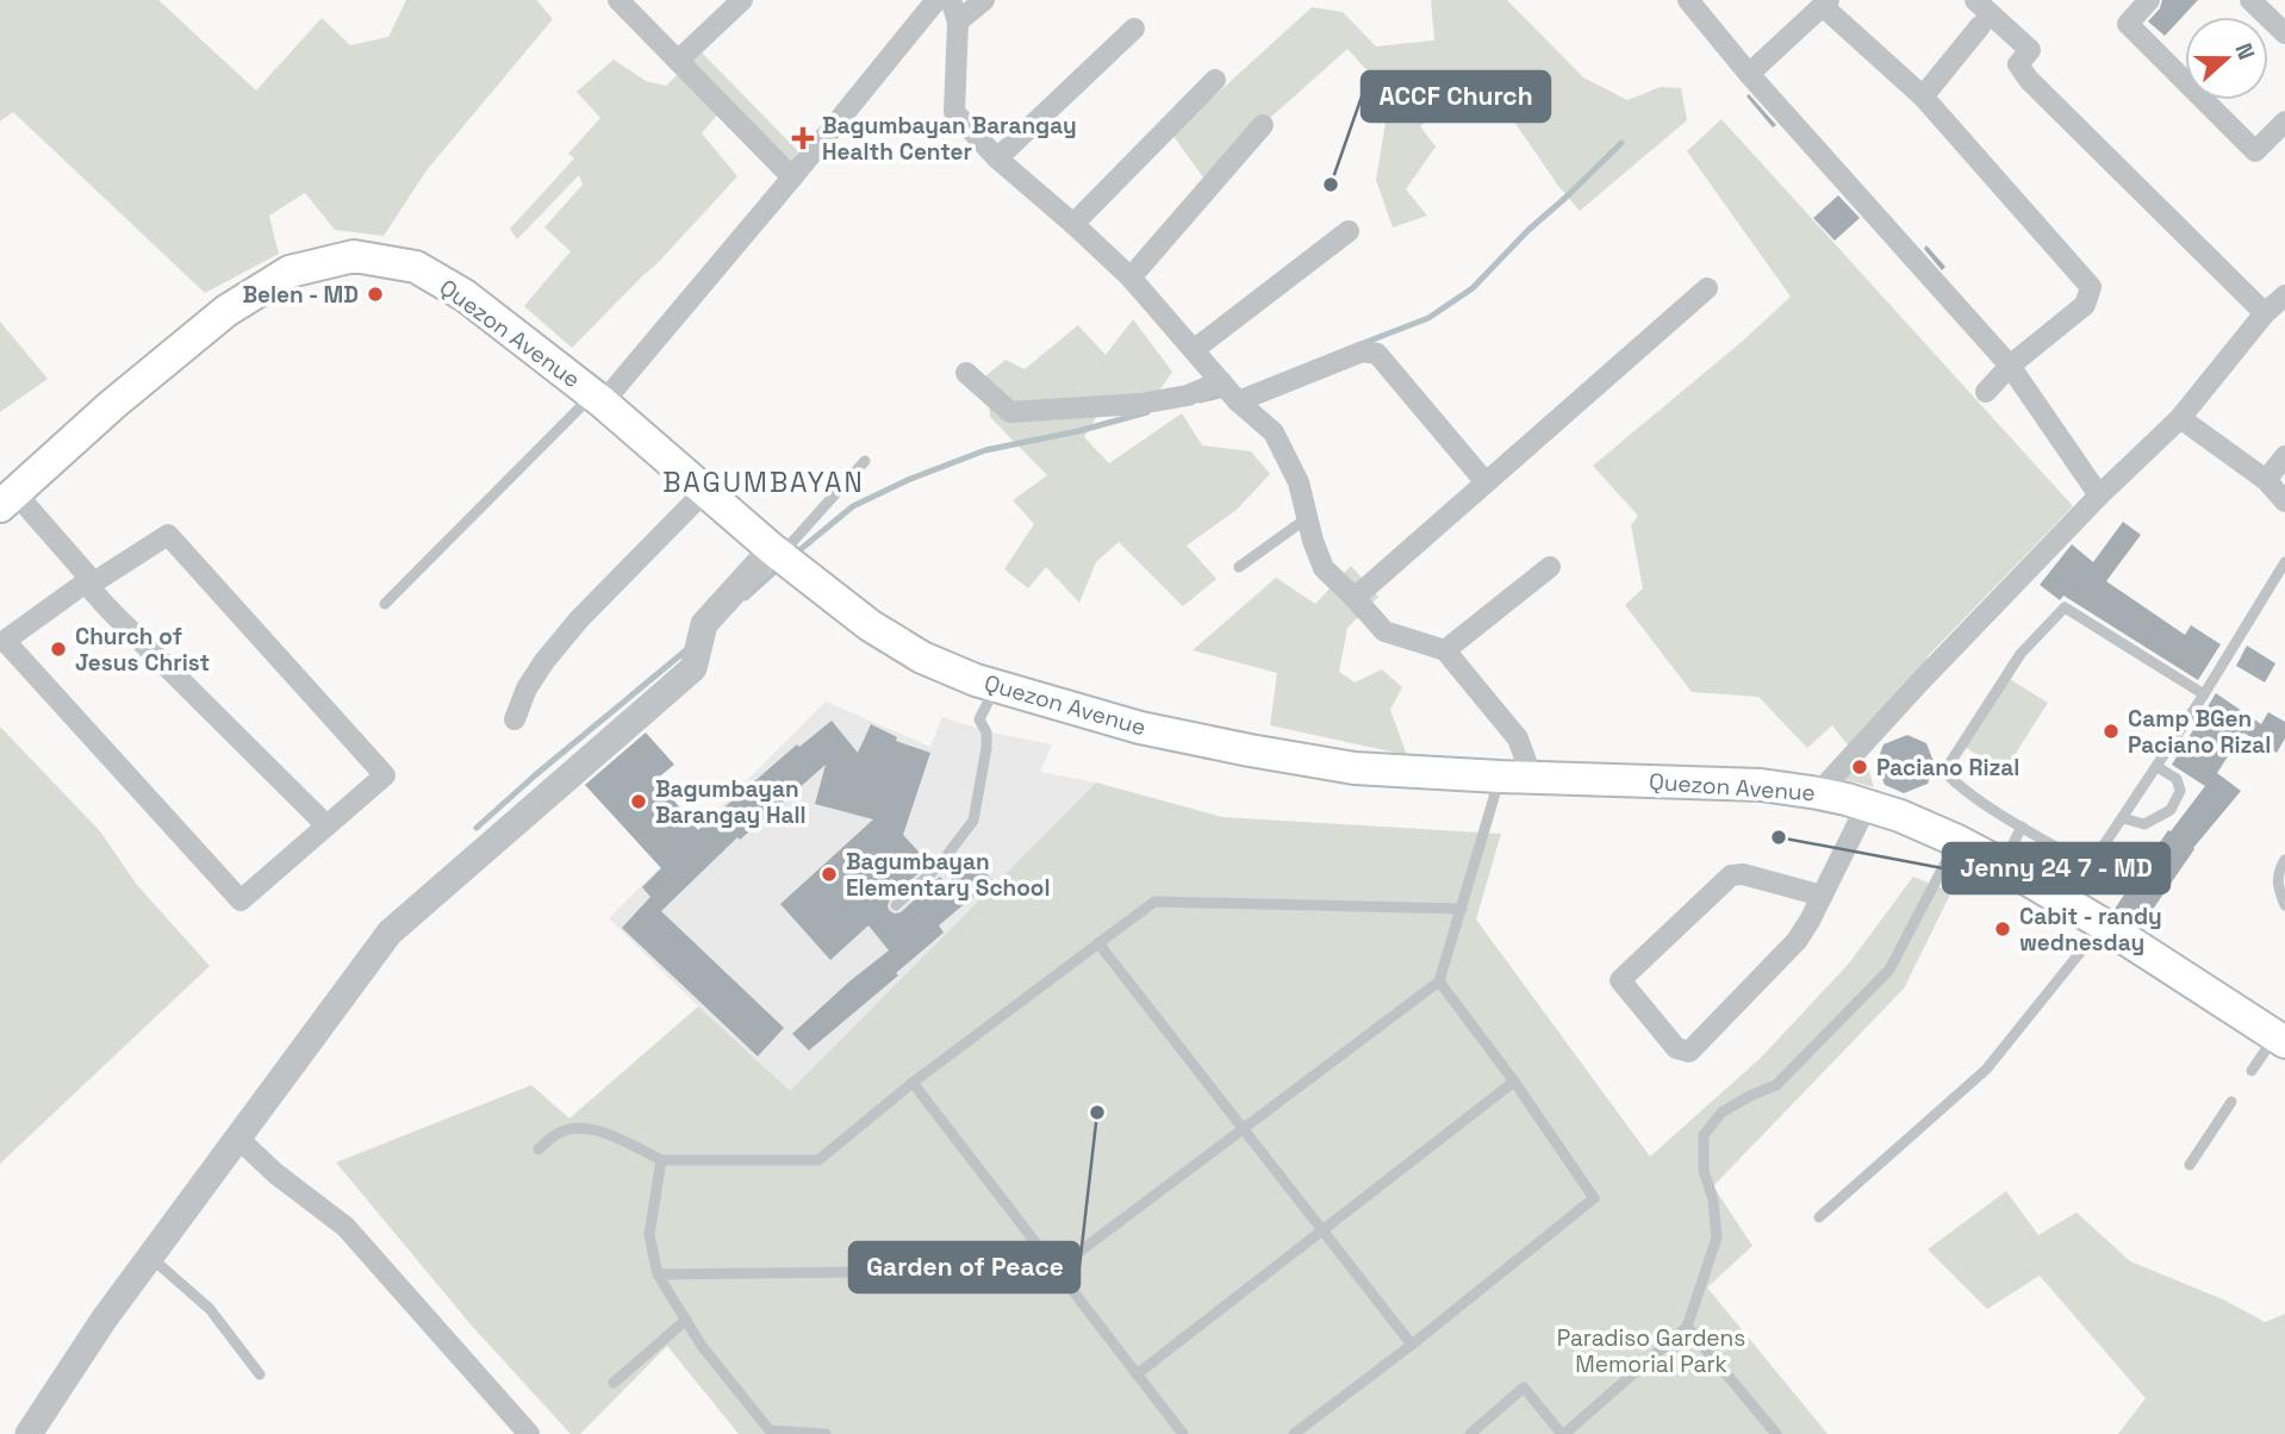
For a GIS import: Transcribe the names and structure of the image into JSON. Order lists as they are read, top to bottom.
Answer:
{
  "streets": {
    "main road": ["Quezon Avenue"]
  },
  "districts": ["BAGUMBAYAN"],
  "parks": ["Paradiso Gardens Memorial Park"],
  "places": {
    "health": ["Bagumbayan Barangay Health Center"],
    "other": [
      "ACCF Church",
      "Belen - MD",
      "Church of Jesus Christ",
      "Camp BGen Paciano Rizal",
      "Paciano Rizal",
      "Bagumbayan Barangay Hall",
      "Jenny 24 7 - MD",
      "Bagumbayan Elementary School",
      "Cabit - randy wednesday",
      "Garden of Peace"
    ]
  },
  "north": "right"
}
